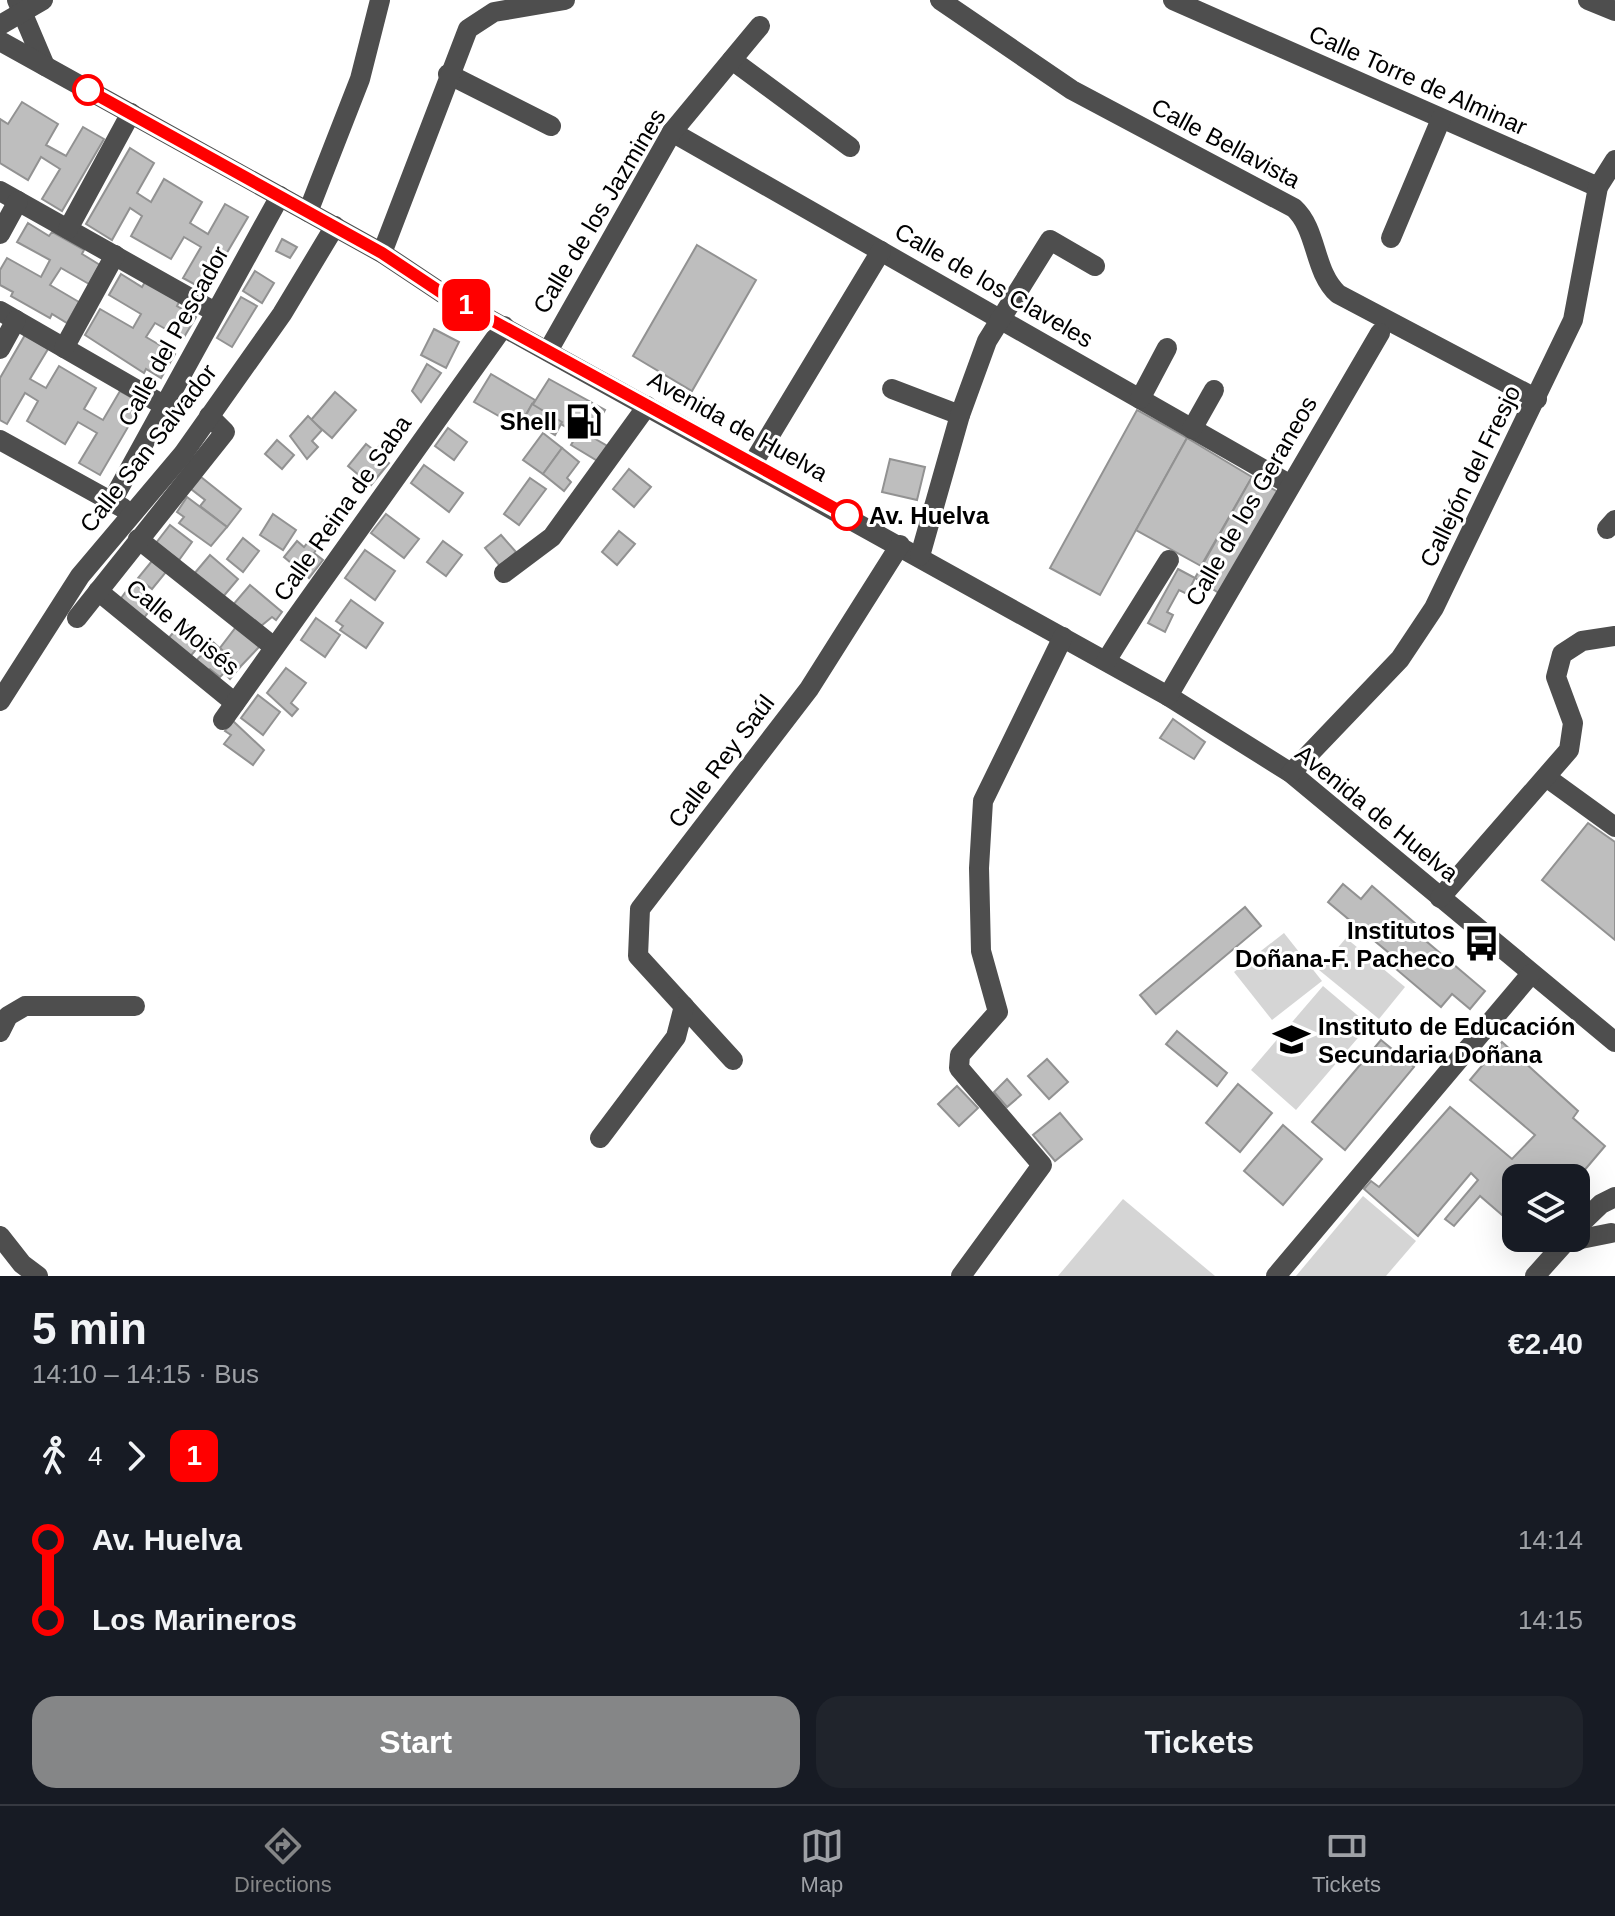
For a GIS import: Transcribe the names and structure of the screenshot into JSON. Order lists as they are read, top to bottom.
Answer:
{
  "streets": {
    "street": [
      "Calle Torre de Alminar",
      "Calle Bellavista",
      "Calle de los Jazmines",
      "Calle de los Claveles",
      "Calle del Pescador",
      "Avenida de Huelva",
      "Calle San Salvador",
      "Callejón del Fresjo",
      "Calle de los Geraneos",
      "Calle Reina de Saba",
      "Calle Moisés",
      "Calle Rey Saúl"
    ]
  },
  "crossings": [
    ["Calle Torre de Alminar", "Callejón del Fresjo"],
    ["Calle Bellavista", "Callejón del Fresjo"],
    ["Calle de los Jazmines", "Calle de los Claveles"],
    ["Calle de los Jazmines", "Avenida de Huelva"],
    ["Calle de los Claveles", "Calle de los Geraneos"],
    ["Calle del Pescador", "Avenida de Huelva"],
    ["Calle del Pescador", "Calle San Salvador"],
    ["Avenida de Huelva", "Calle San Salvador"],
    ["Avenida de Huelva", "Callejón del Fresjo"],
    ["Avenida de Huelva", "Calle de los Geraneos"],
    ["Avenida de Huelva", "Calle Reina de Saba"],
    ["Avenida de Huelva", "Calle Rey Saúl"],
    ["Calle Reina de Saba", "Calle Moisés"]
  ],
  "places": {
    "fuel station": ["Shell"],
    "other": ["Av. Huelva"],
    "bus stop": ["Institutos Doñana-F. Pacheco"],
    "school or university": ["Instituto de Educación Secundaria Doñana"]
  },
  "lines": ["bus line 1"],
  "page": {
    "on_map": "1",
    "heading": ["5 min", "14:10 – 14:15 · Bus", "€2.40"],
    "legs": ["4", "1"],
    "list": [
      {
        "name": "Av. Huelva",
        "value": "14:14"
      },
      {
        "name": "Los Marineros",
        "value": "14:15"
      }
    ],
    "buttons": ["Start", "Tickets"],
    "tabs": ["Directions", "Map", "Tickets"]
  }
}
